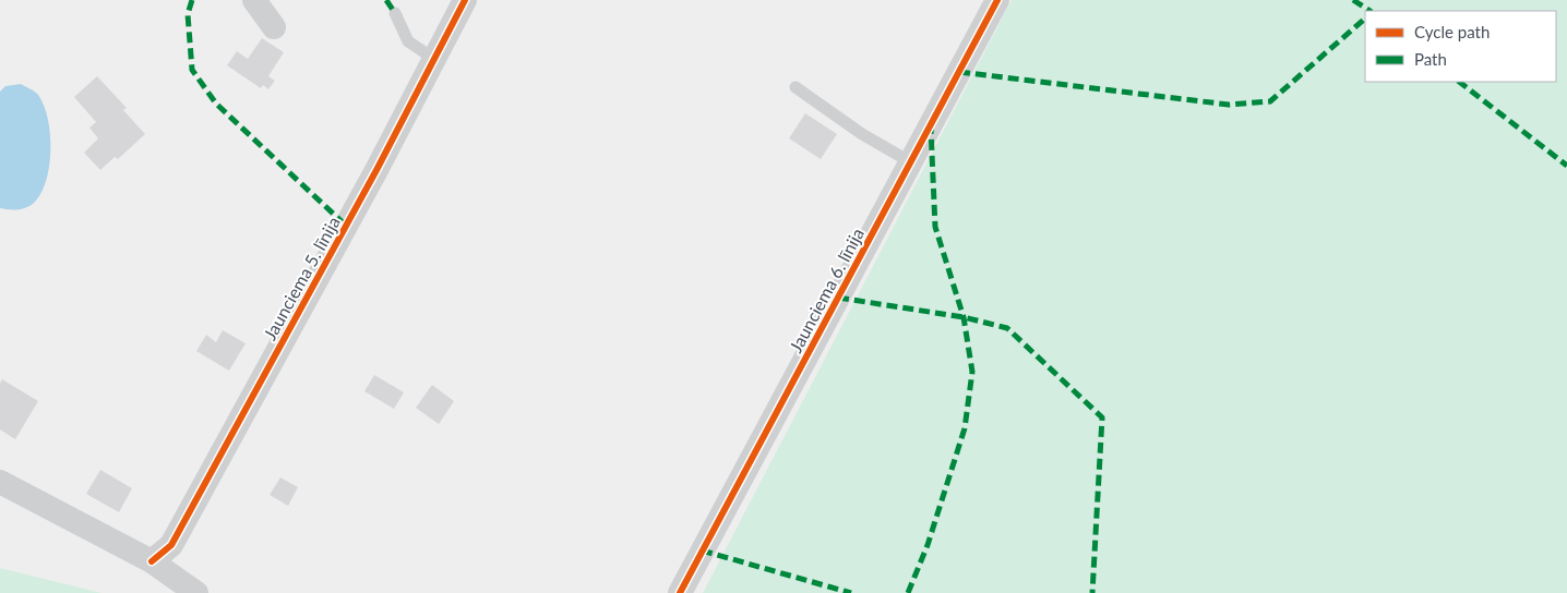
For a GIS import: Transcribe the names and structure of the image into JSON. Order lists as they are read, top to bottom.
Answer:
{
  "streets": {
    "street": ["Jaunciema 5. līnija", "Jaunciema 6. līnija"]
  },
  "legend": ["Cycle path", "Path"]
}
